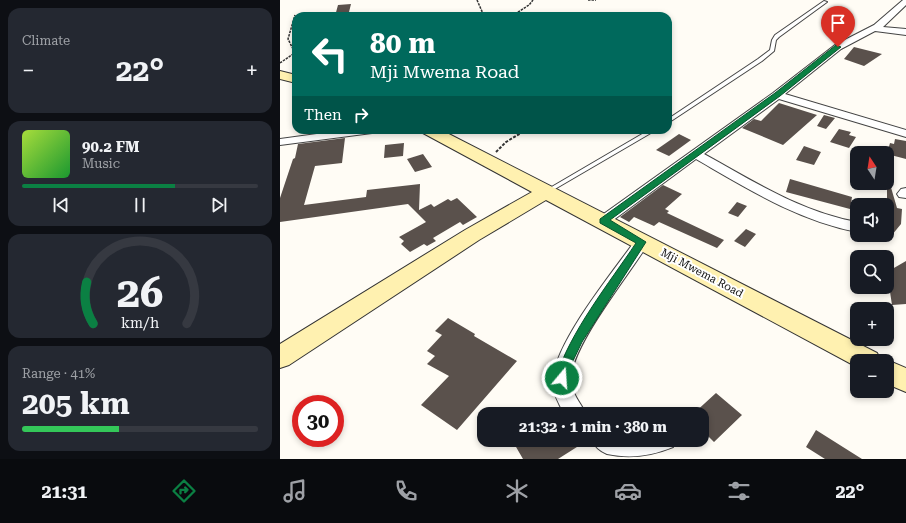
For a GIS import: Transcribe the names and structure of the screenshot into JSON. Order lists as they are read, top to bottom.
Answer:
{
  "streets": {
    "main road": ["Mji Mwema Road"]
  },
  "north": "top",
  "page": {
    "tile": [
      "Climate",
      ["Range · 41%", "205 km"]
    ],
    "turn": ["80 m", "Mji Mwema Road"],
    "heat": ["−", "22°", "+"],
    "then": "Then",
    "song": ["90.2 FM", "Music"],
    "map_buttons": ["+", "−"],
    "limit": "30",
    "trip": "21:32 · 1 min · 380 m",
    "tabs": ["21:31", "22°"],
    "gauge": ["26", "km/h"]
  }
}
